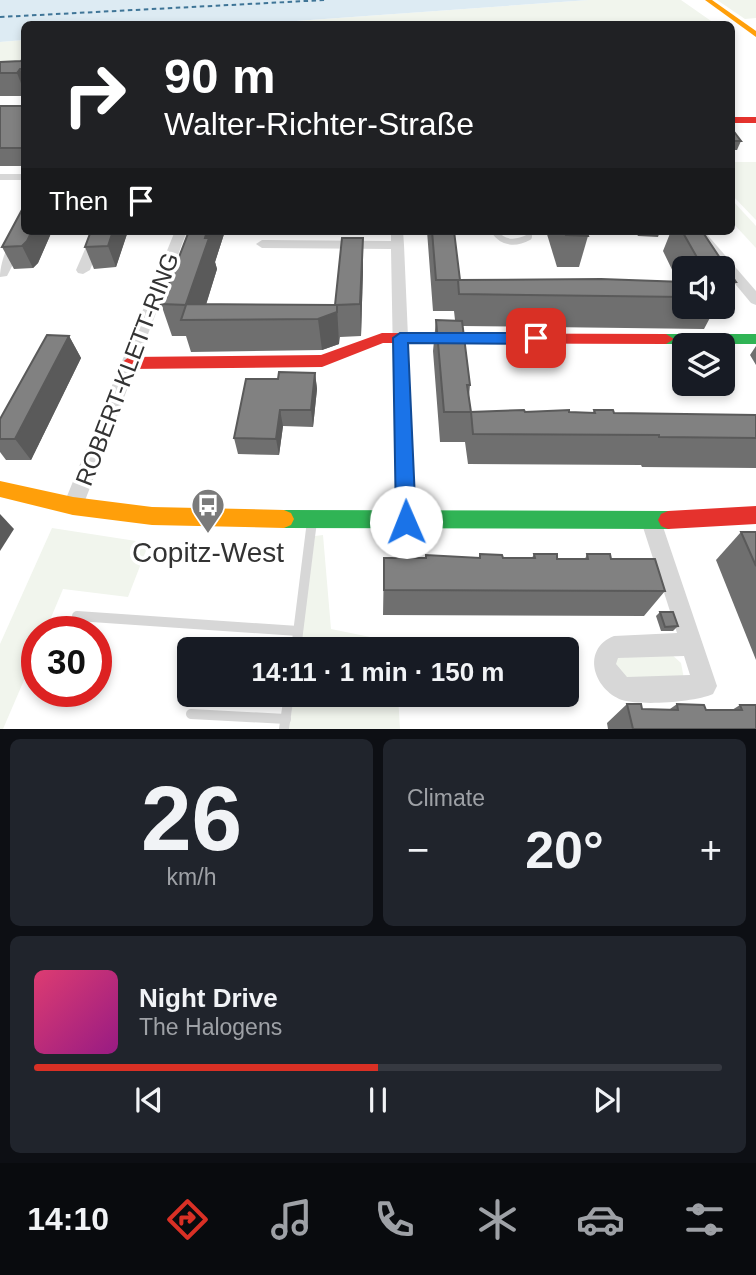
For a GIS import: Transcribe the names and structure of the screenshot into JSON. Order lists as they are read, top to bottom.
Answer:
{
  "streets": {
    "street": ["ROBERT-KLETT-RING"]
  },
  "places": {
    "bus stop": ["Copitz-West"]
  },
  "page": {
    "turn": ["90 m", "Walter-Richter-Straße"],
    "then": "Then",
    "limit": "30",
    "trip": "14:11 · 1 min · 150 m",
    "tile": [
      ["26", "km/h"],
      "Climate"
    ],
    "heat": ["−", "20°", "+"],
    "song": ["Night Drive", "The Halogens"],
    "tabs": "14:10"
  }
}
